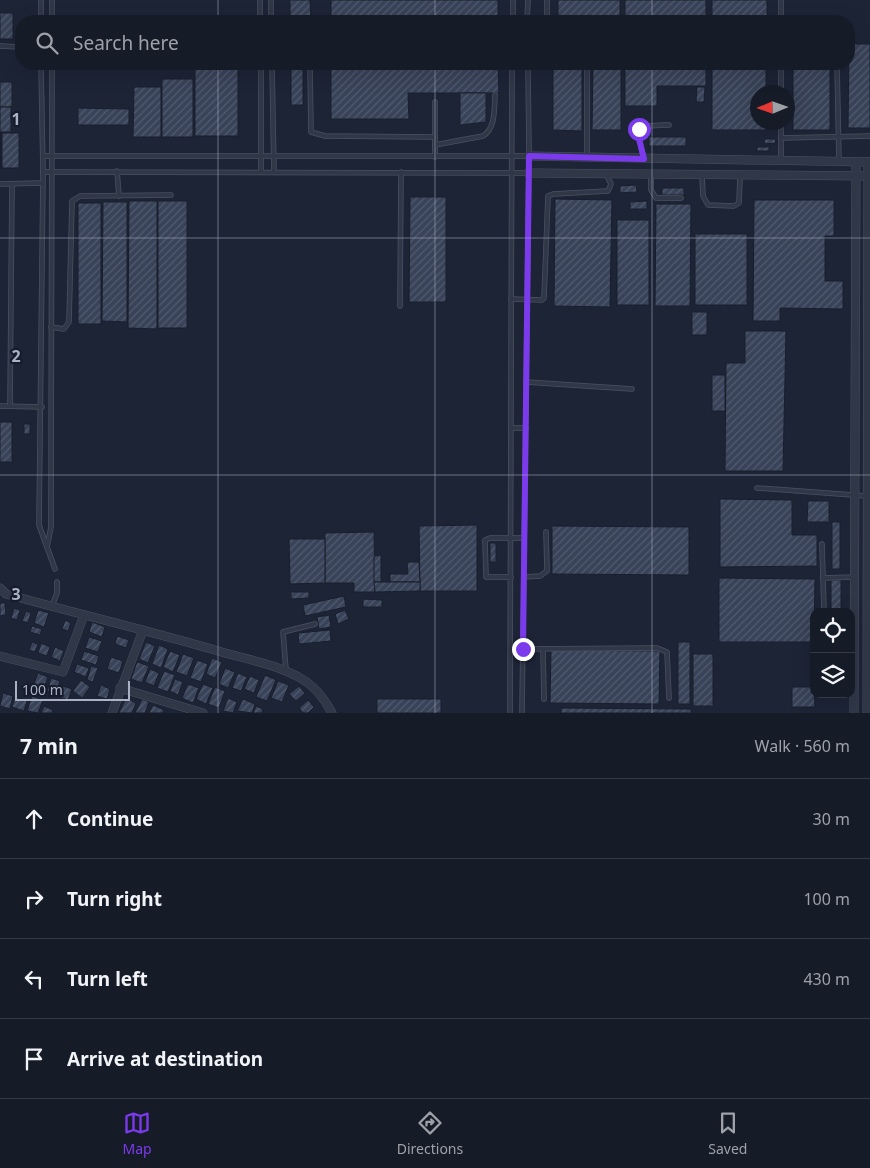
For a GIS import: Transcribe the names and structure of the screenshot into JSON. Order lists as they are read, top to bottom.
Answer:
{
  "scale_bar": "100 m",
  "north": "left",
  "page": {
    "search": "Search here",
    "scale": "100 m",
    "heading": ["7 min", "Walk · 560 m"],
    "list": [
      ["Continue", "30 m"],
      ["Turn right", "100 m"],
      ["Turn left", "430 m"],
      "Arrive at destination"
    ],
    "nav": ["Map", "Directions", "Saved"]
  },
  "grid": {
    "rows": ["1", "2", "3"]
  }
}
